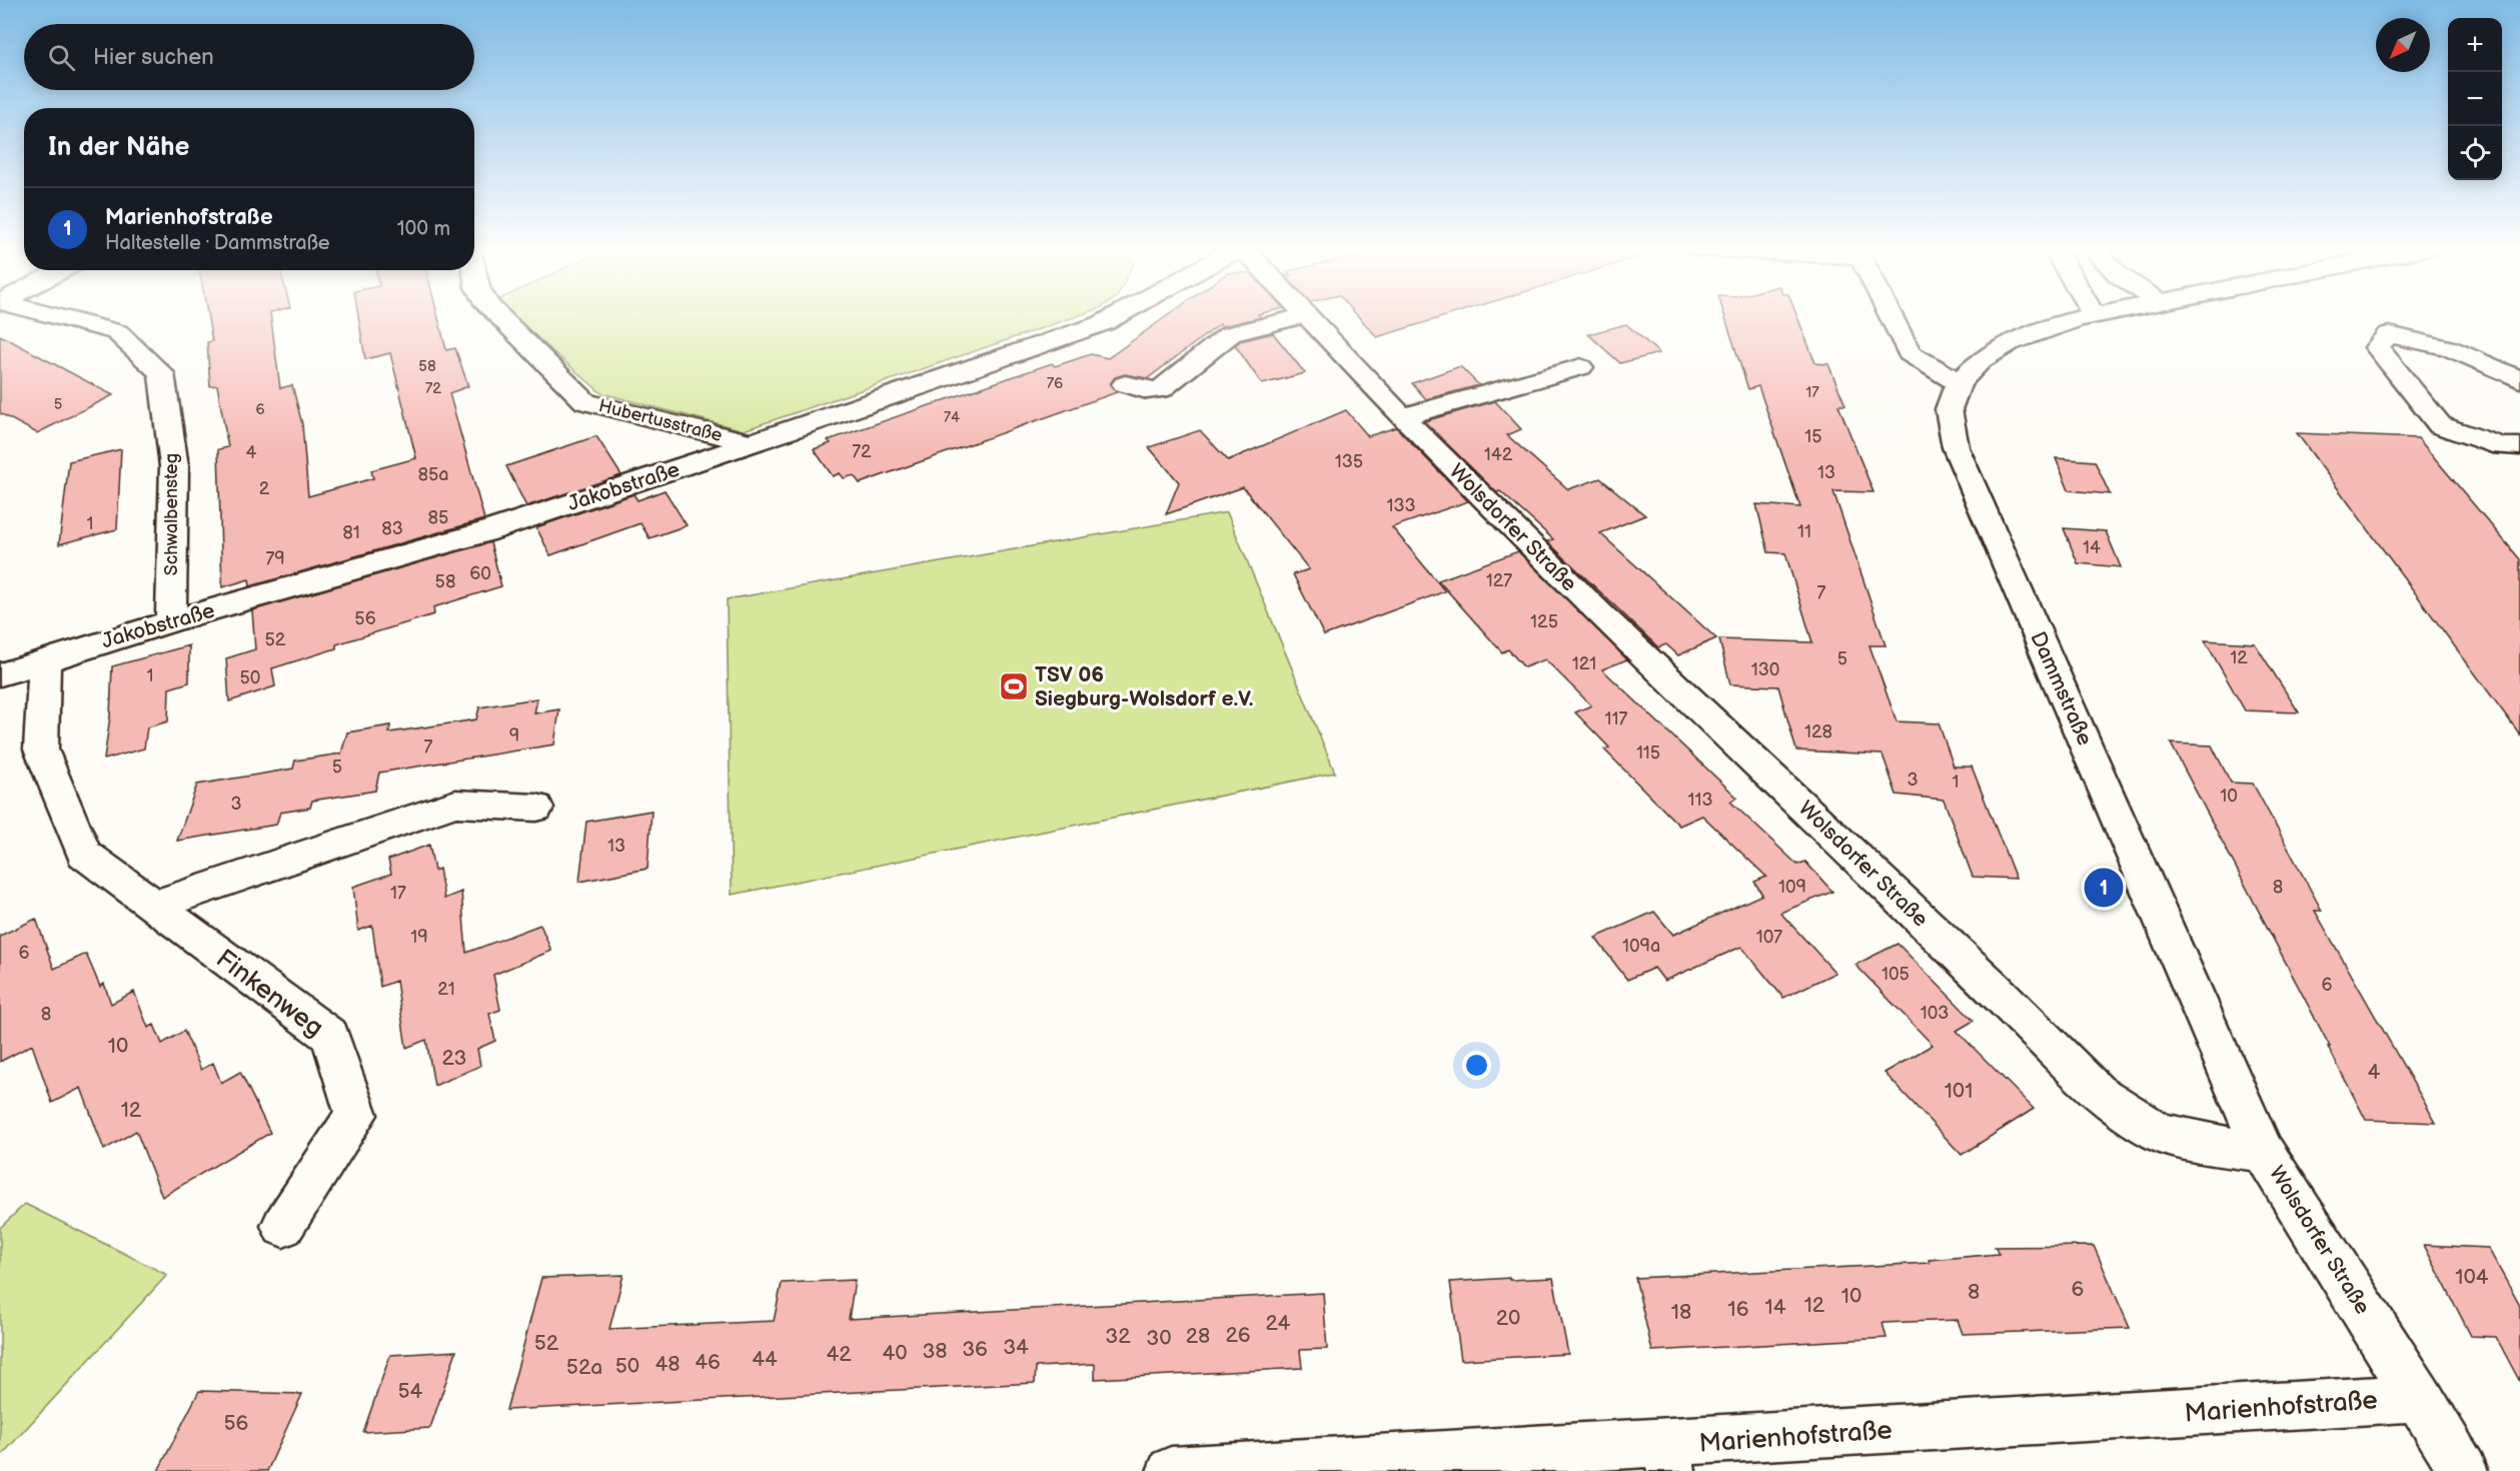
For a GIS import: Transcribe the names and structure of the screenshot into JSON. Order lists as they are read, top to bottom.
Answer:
{
  "streets": {
    "street": [
      "Hubertusstraße",
      "Jakobstraße",
      "Schwalbensteg",
      "Wolsdorfer Straße",
      "Dammstraße",
      "Finkenweg",
      "Marienhofstraße"
    ]
  },
  "crossings": [
    ["Hubertusstraße", "Jakobstraße"],
    ["Jakobstraße", "Schwalbensteg"],
    ["Jakobstraße", "Finkenweg"],
    ["Wolsdorfer Straße", "Dammstraße"],
    ["Wolsdorfer Straße", "Marienhofstraße"]
  ],
  "places": {
    "sports": ["TSV 06 Siegburg-Wolsdorf e.V."]
  },
  "house_numbers": [
    "58",
    "76",
    "72",
    "17",
    "5",
    "6",
    "74",
    "15",
    "72",
    "4",
    "142",
    "135",
    "13",
    "85a",
    "2",
    "133",
    "85",
    "1",
    "83",
    "11",
    "81",
    "14",
    "79",
    "60",
    "127",
    "58",
    "7",
    "56",
    "125",
    "52",
    "12",
    "5",
    "121",
    "130",
    "1",
    "50",
    "117",
    "128",
    "9",
    "7",
    "115",
    "5",
    "3",
    "1",
    "10",
    "113",
    "3",
    "13",
    "109",
    "8",
    "17",
    "19",
    "107",
    "109a",
    "6",
    "105",
    "6",
    "21",
    "103",
    "8",
    "10",
    "23",
    "4",
    "101",
    "12",
    "104",
    "6",
    "8",
    "10",
    "12",
    "14",
    "16",
    "18",
    "20",
    "24",
    "26",
    "32",
    "28",
    "30",
    "52",
    "34",
    "36",
    "38",
    "40",
    "42",
    "44",
    "46",
    "48",
    "50",
    "52a",
    "54",
    "56"
  ],
  "north": "bottom left",
  "page": {
    "map_buttons": ["+", "−"],
    "search": "Hier suchen",
    "heading": "In der Nähe",
    "list": [
      {
        "mark": "1",
        "name": "Marienhofstraße",
        "note": "Haltestelle · Dammstraße",
        "value": "100 m"
      }
    ],
    "pins": "1"
  }
}
